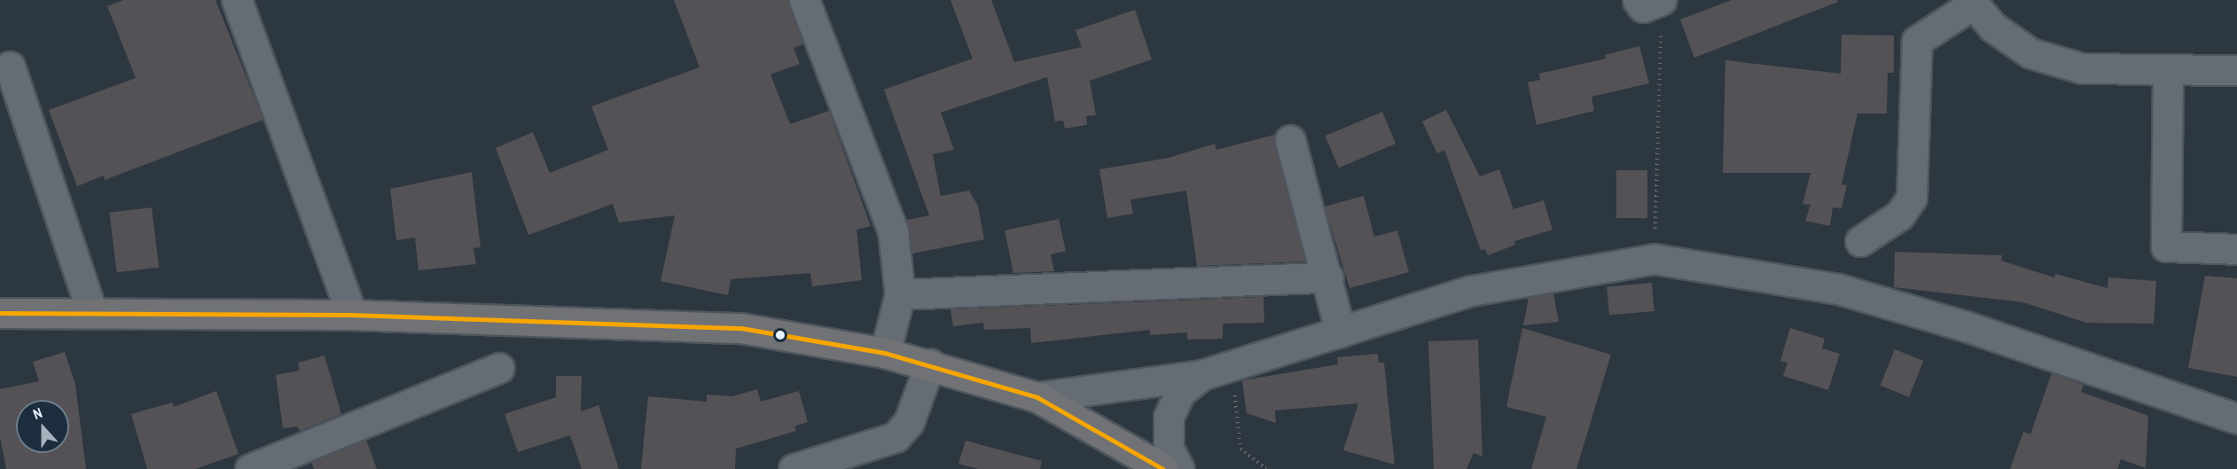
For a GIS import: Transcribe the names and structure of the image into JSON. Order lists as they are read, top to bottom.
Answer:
{
  "north": "top"
}
